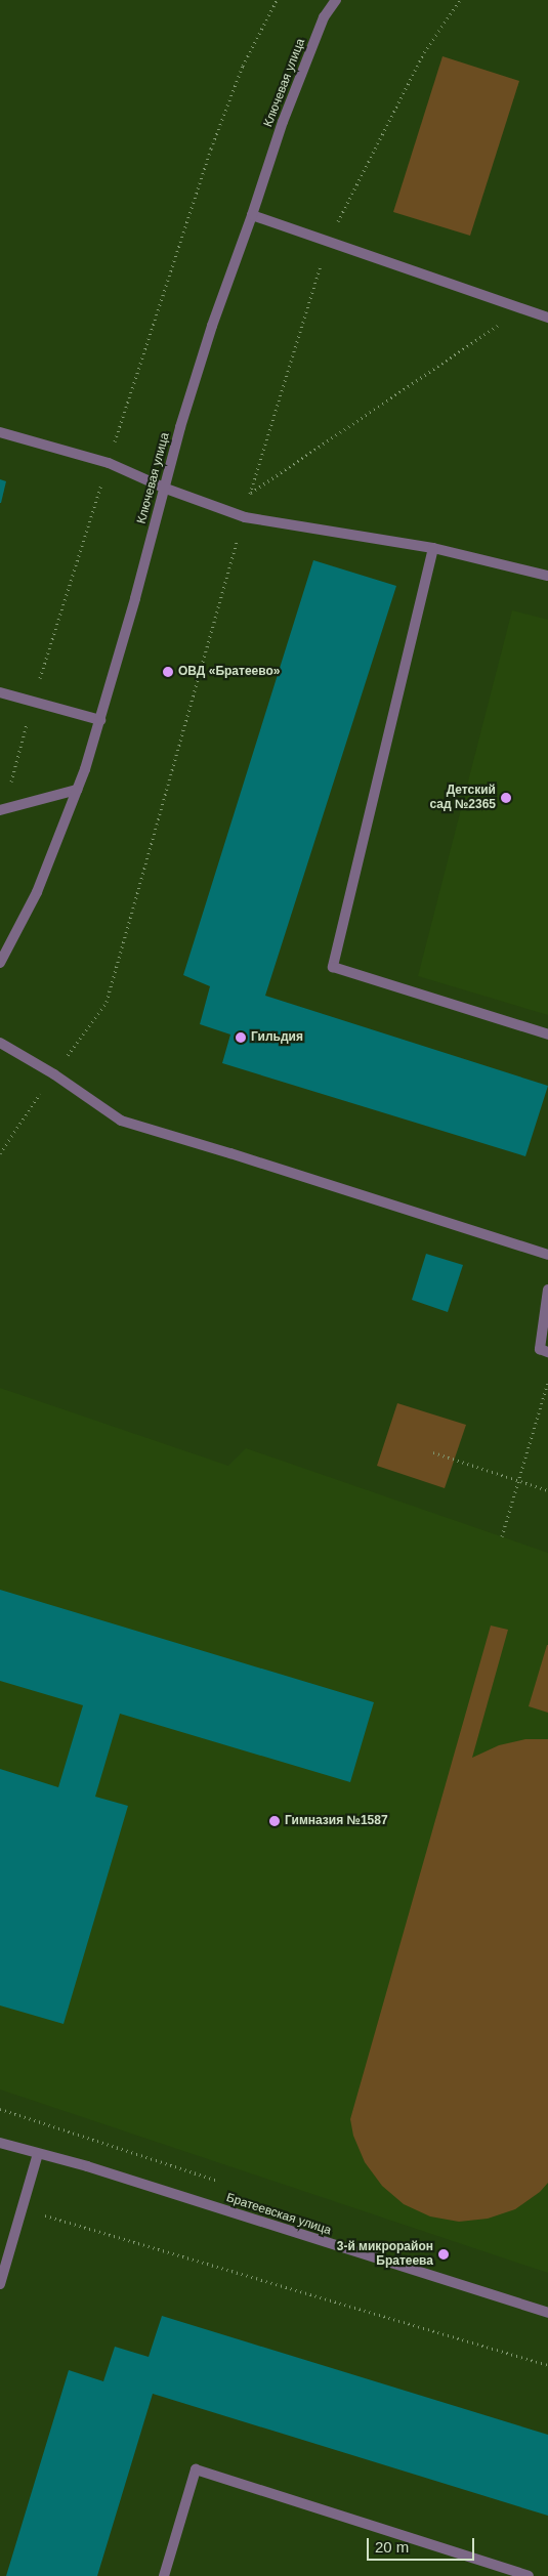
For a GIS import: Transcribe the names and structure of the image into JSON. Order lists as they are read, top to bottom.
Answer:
{
  "streets": {
    "street": ["Ключевая улица", "Братеевская улица"]
  },
  "places": [
    "ОВД «Братеево»",
    "Детский сад №2365",
    "Гильдия",
    "Гимназия №1587",
    "3-й микрорайон Братеева"
  ],
  "scale_bar": "20 m"
}
